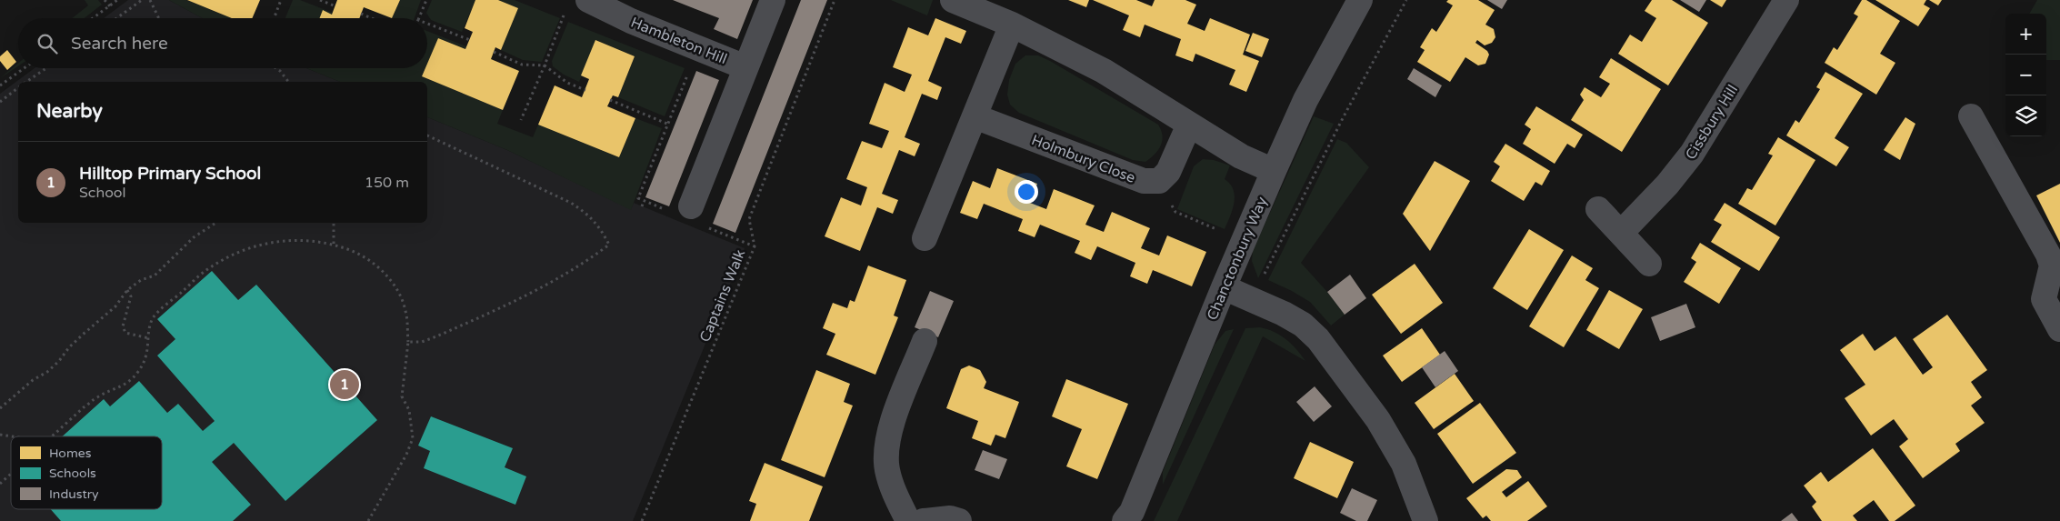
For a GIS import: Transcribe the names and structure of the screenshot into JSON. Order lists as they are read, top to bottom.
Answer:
{
  "streets": {
    "street": [
      "Hambleton Hill",
      "Cissbury Hill",
      "Holmbury Close",
      "Chanctonbury Way"
    ],
    "path": ["Captains Walk"]
  },
  "legend": ["Homes", "Schools", "Industry"],
  "page": {
    "map_buttons": ["+", "−"],
    "search": "Search here",
    "heading": "Nearby",
    "list": [
      {
        "mark": "1",
        "name": "Hilltop Primary School",
        "note": "School",
        "value": "150 m"
      }
    ],
    "pins": "1"
  }
}
